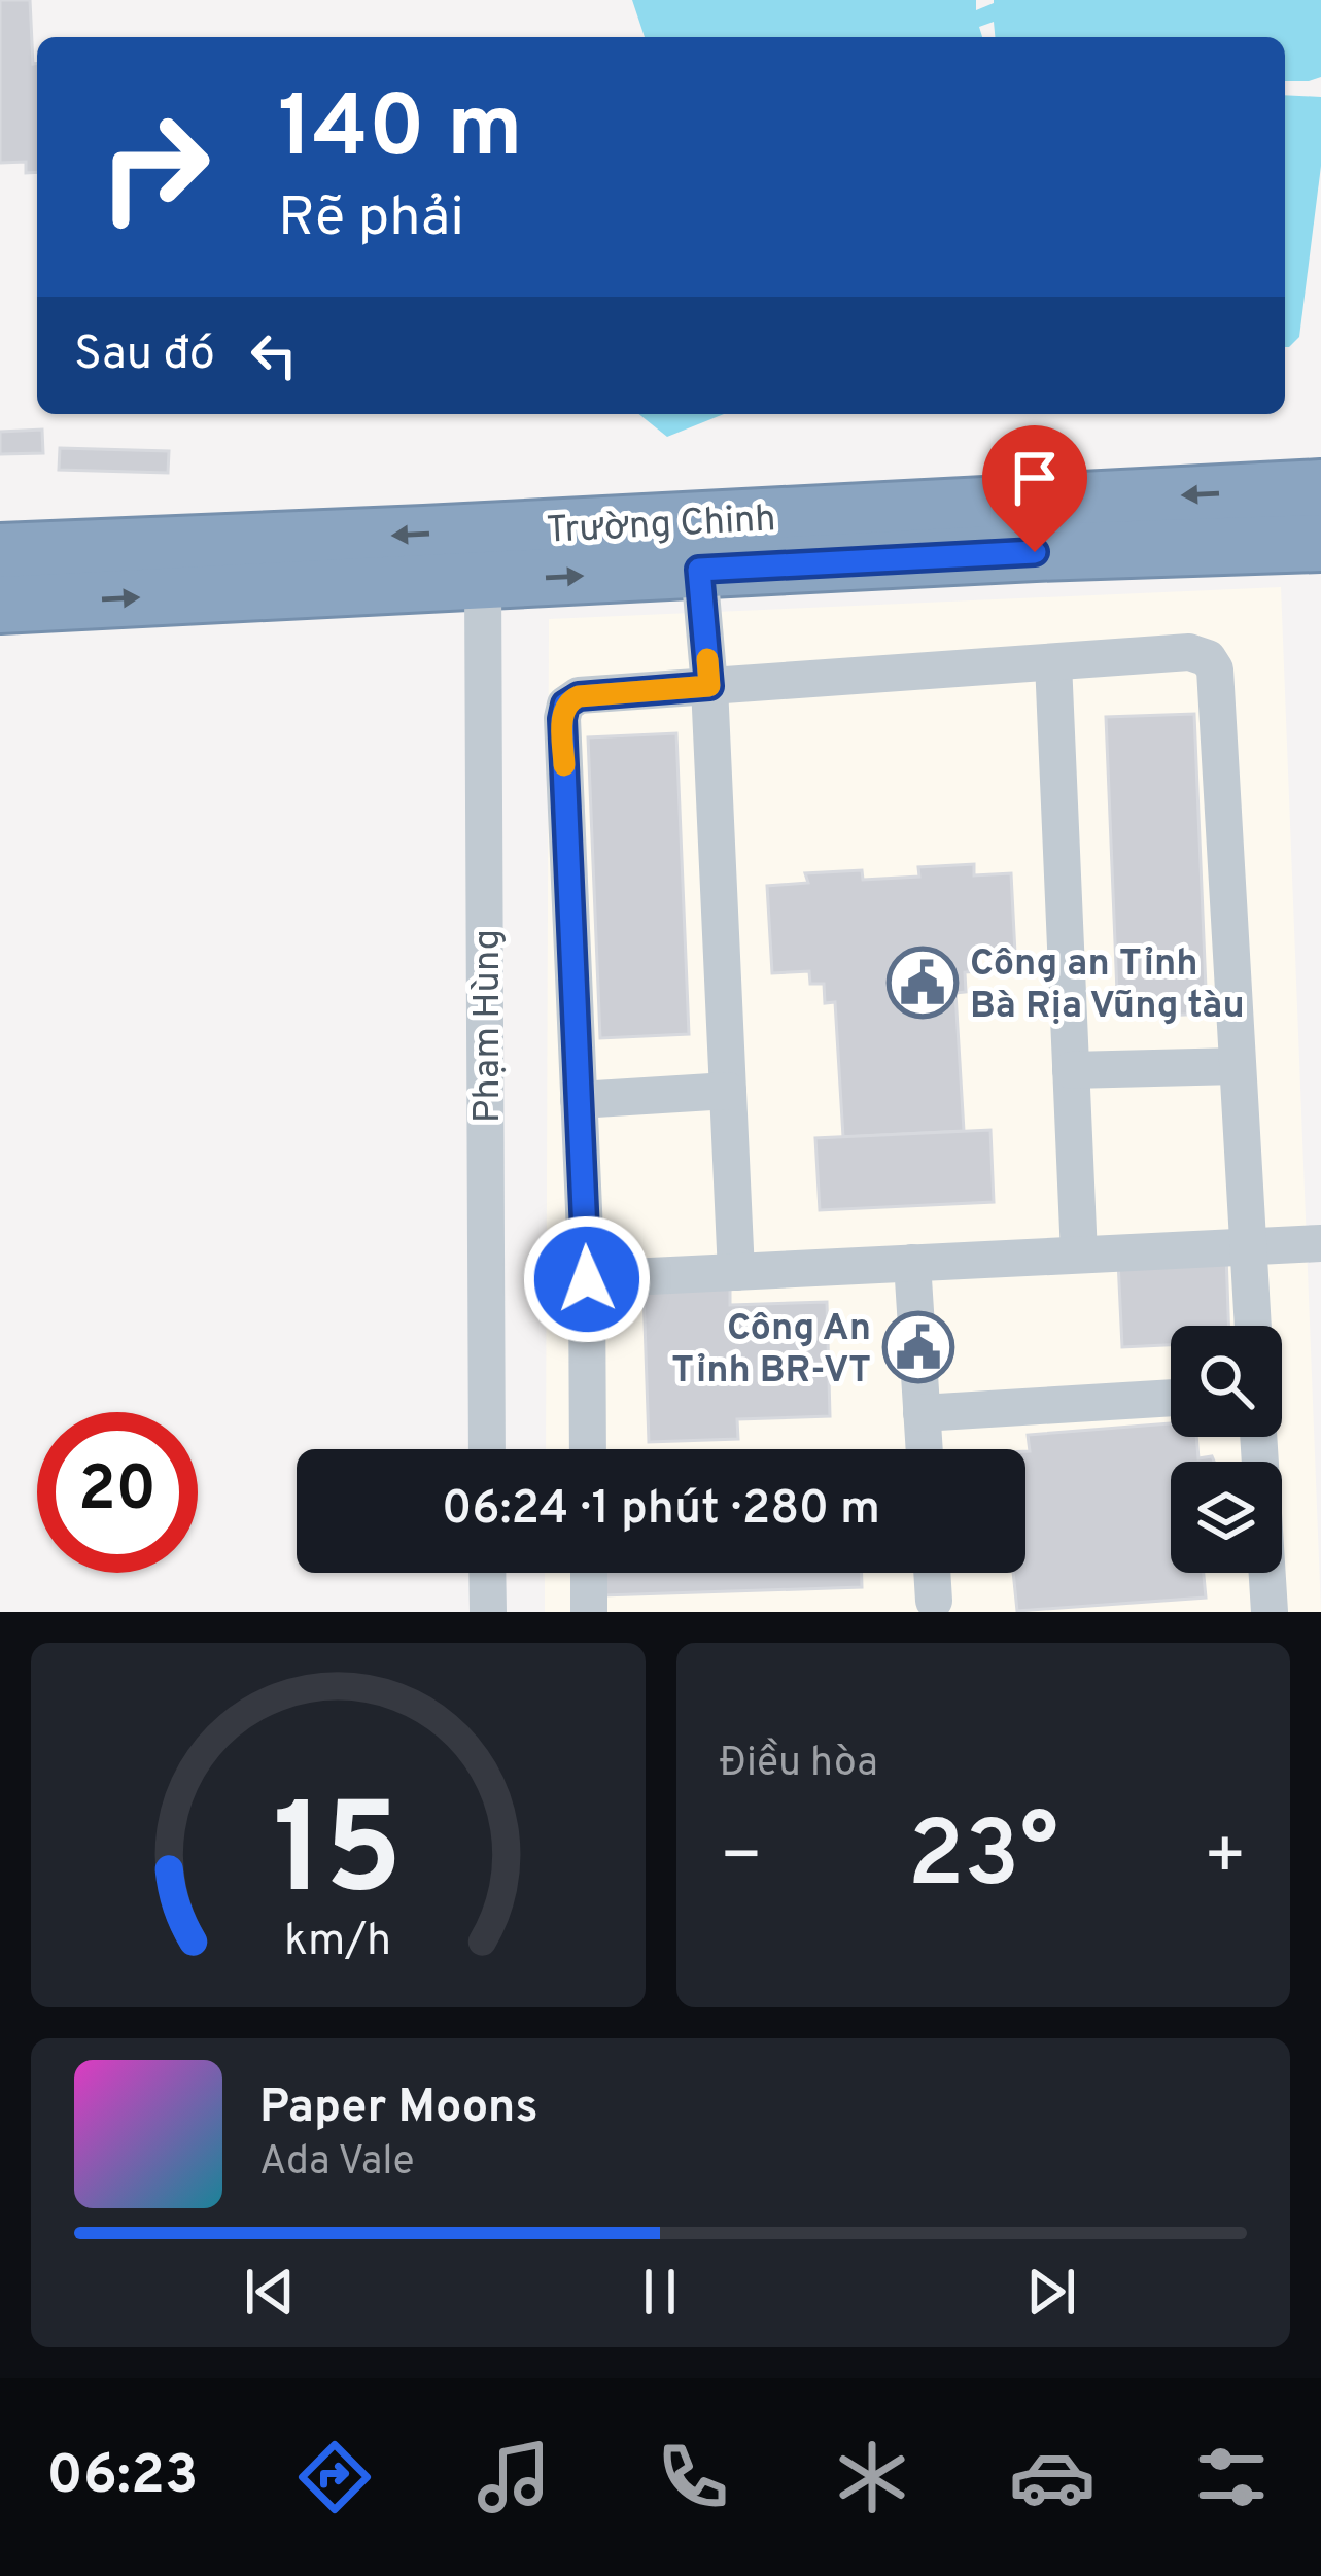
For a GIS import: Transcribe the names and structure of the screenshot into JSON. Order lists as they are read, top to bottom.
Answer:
{
  "streets": {
    "highway": ["Trường Chinh"],
    "street": ["Phạm Hùng"]
  },
  "crossings": [
    ["Trường Chinh", "Phạm Hùng"]
  ],
  "places": {
    "public building": ["Công an Tỉnh Bà Rịa Vũng tàu", "Công An Tỉnh BR-VT"]
  },
  "page": {
    "turn": ["140 m", "Rẽ phải"],
    "then": "Sau đó",
    "limit": "20",
    "trip": "06:24 · 1 phút · 280 m",
    "tile": "Điều hòa",
    "heat": ["−", "23°", "+"],
    "song": ["Paper Moons", "Ada Vale"],
    "tabs": "06:23",
    "gauge": ["15", "km/h"]
  }
}
